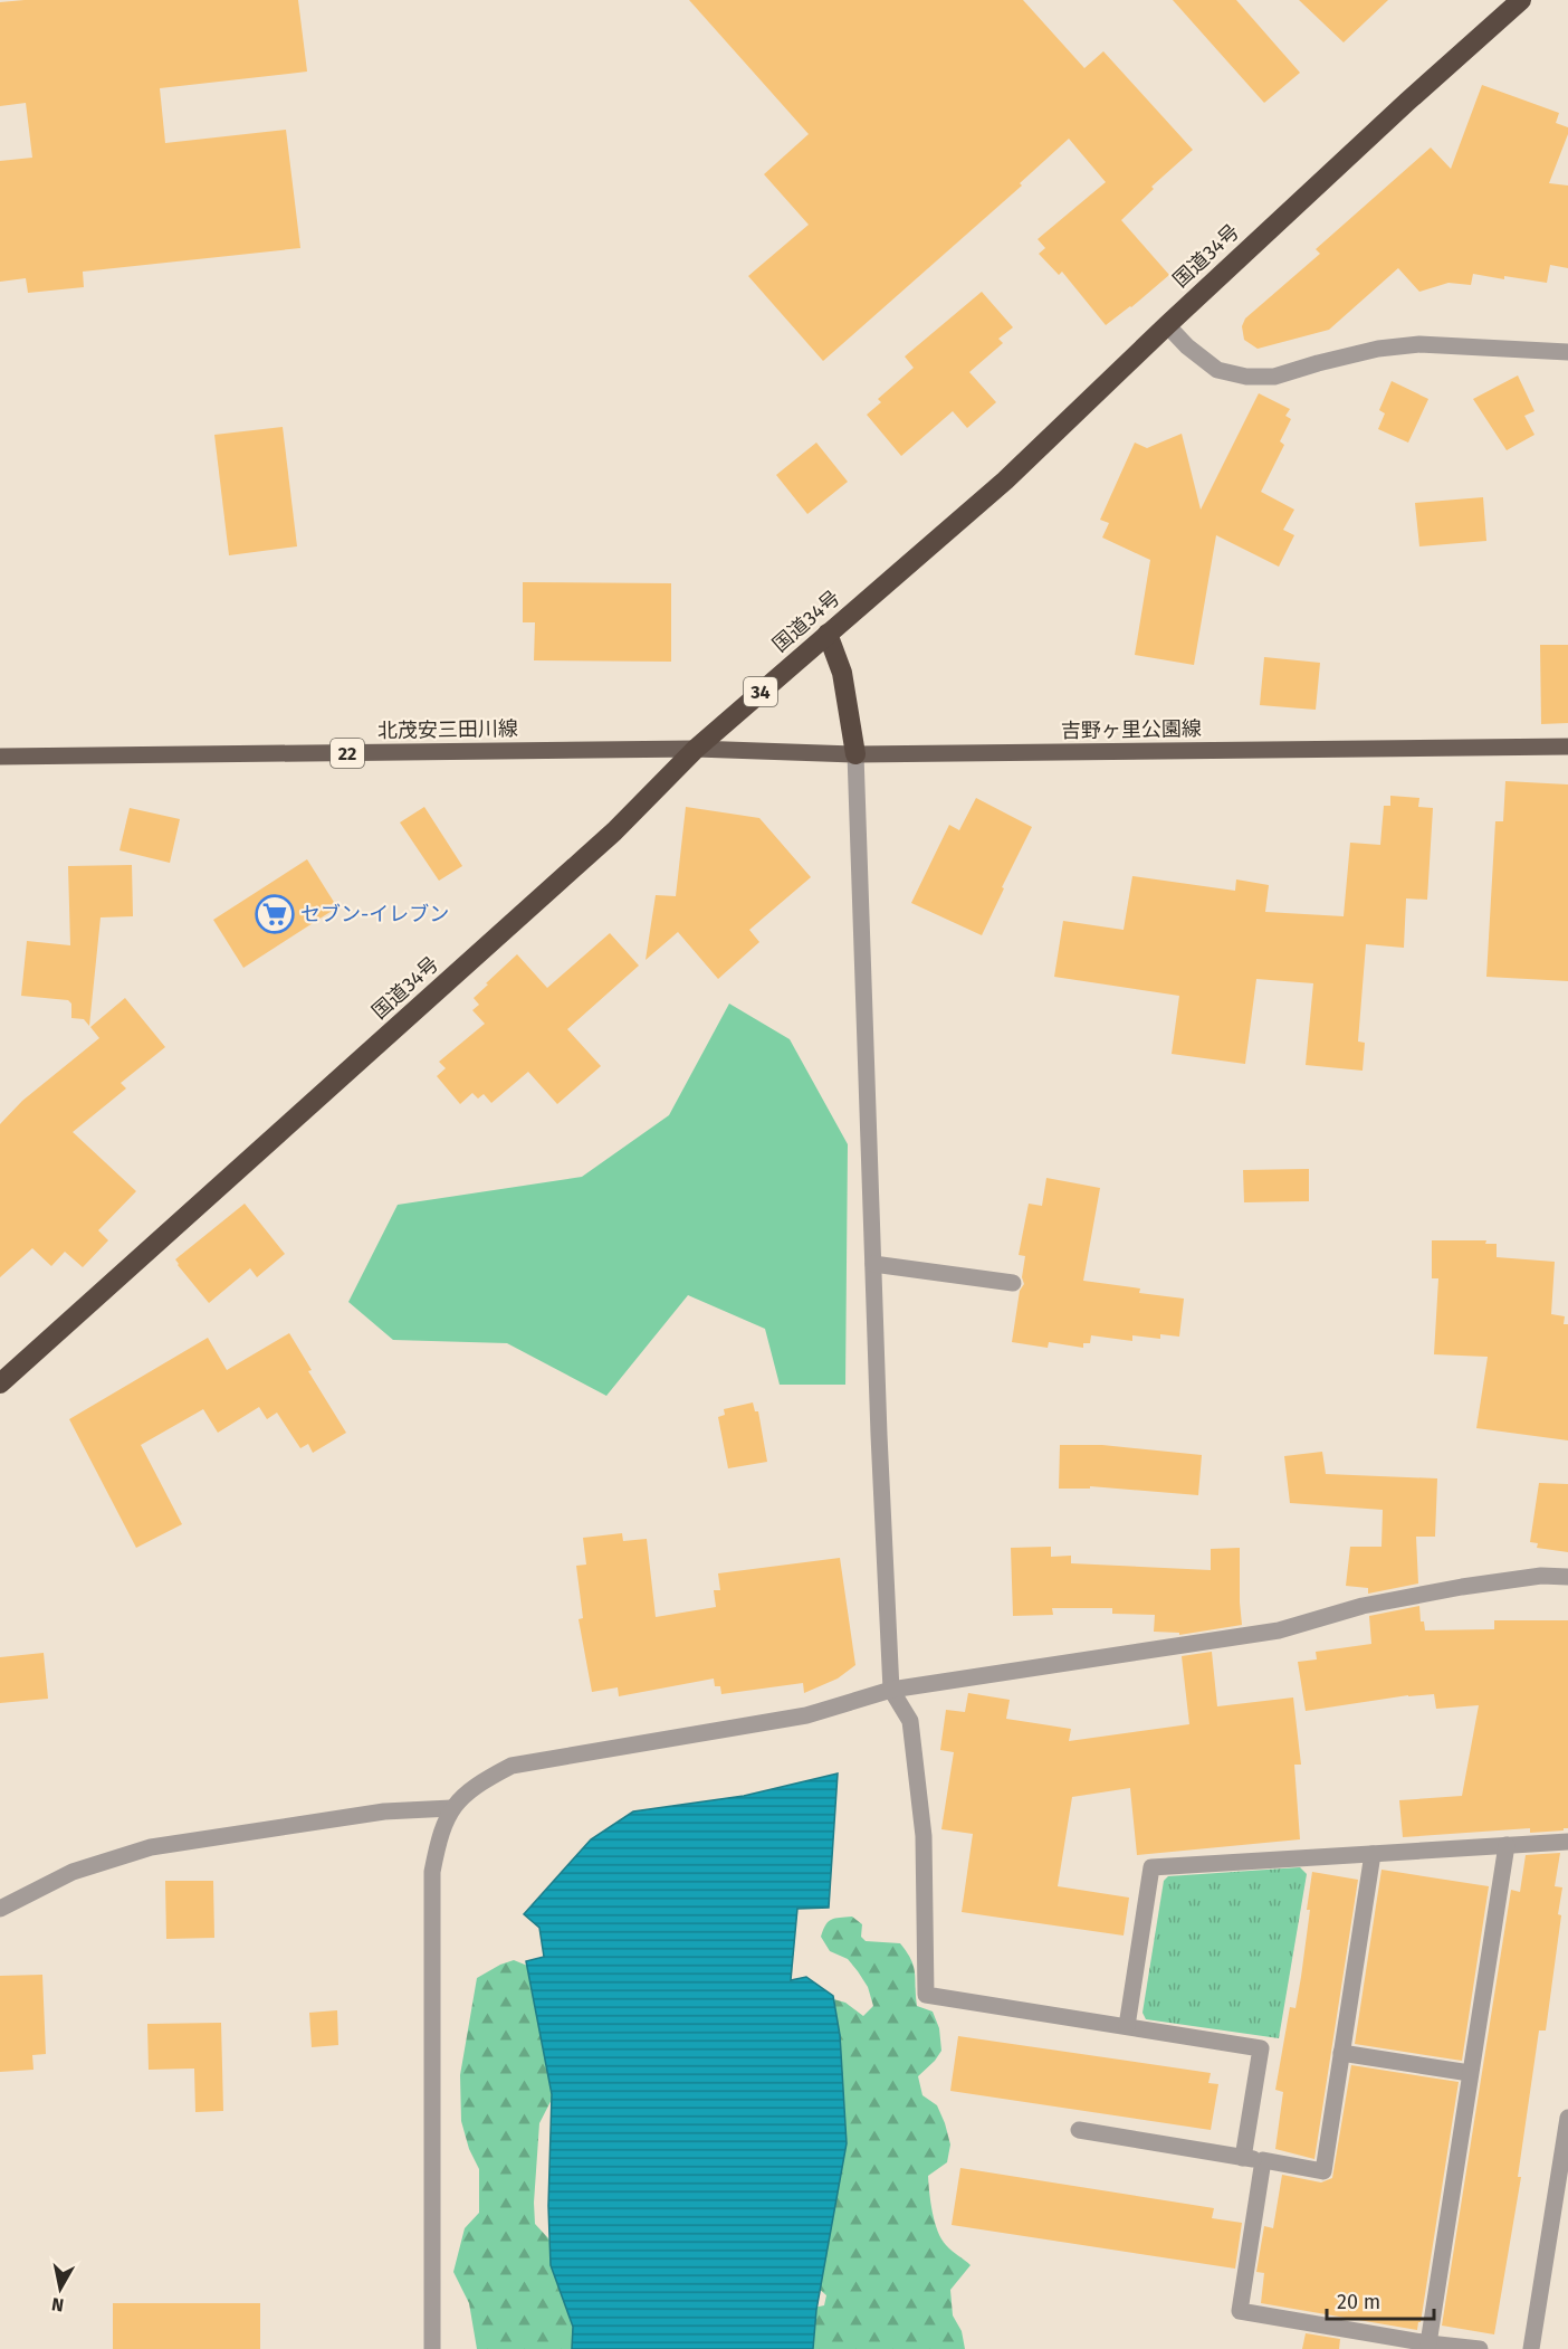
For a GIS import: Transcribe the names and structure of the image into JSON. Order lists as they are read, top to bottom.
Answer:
{
  "streets": {
    "highway": ["国道34号", "34"],
    "main road": ["北茂安三田川線", "吉野ヶ里公園線", "22"]
  },
  "crossings": [
    ["国道34号", "北茂安三田川線"],
    ["国道34号", "吉野ヶ里公園線"],
    ["北茂安三田川線", "吉野ヶ里公園線"]
  ],
  "places": {
    "supermarket": ["セブン-イレブン"]
  },
  "scale_bar": "20 m",
  "north": "bottom"
}
